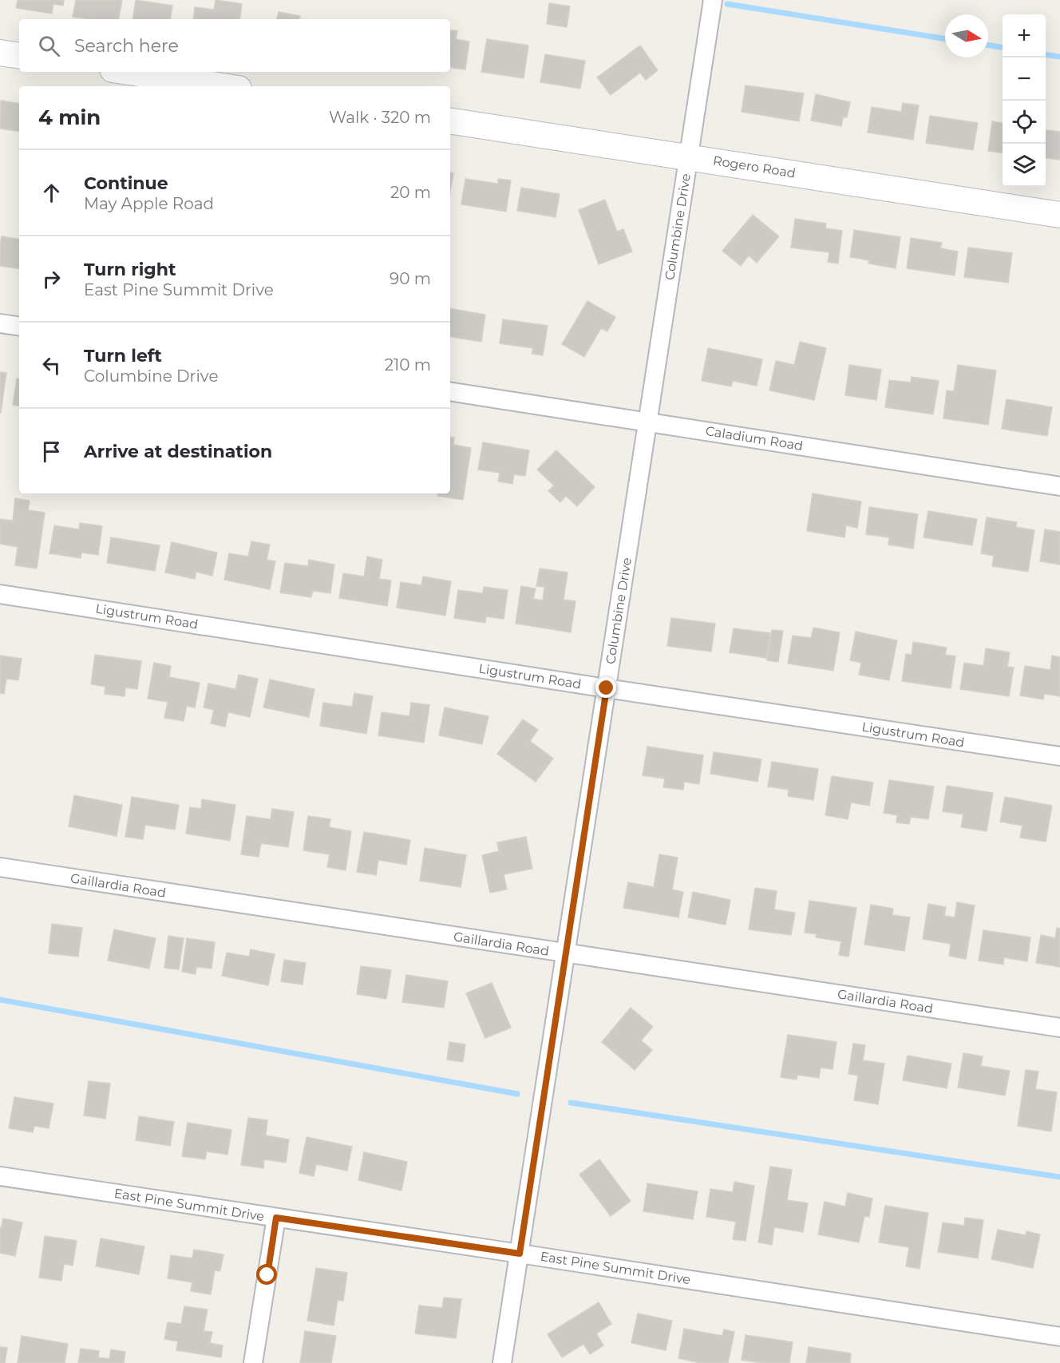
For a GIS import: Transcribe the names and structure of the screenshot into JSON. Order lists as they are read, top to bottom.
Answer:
{
  "streets": {
    "main road": ["Rogero Road"],
    "street": [
      "Columbine Drive",
      "Caladium Road",
      "Ligustrum Road",
      "Gaillardia Road",
      "East Pine Summit Drive"
    ]
  },
  "crossings": [
    ["Rogero Road", "Columbine Drive"],
    ["Columbine Drive", "Caladium Road"],
    ["Columbine Drive", "Ligustrum Road"],
    ["Columbine Drive", "Gaillardia Road"],
    ["Columbine Drive", "East Pine Summit Drive"]
  ],
  "north": "right",
  "page": {
    "map_buttons": ["+", "−"],
    "search": "Search here",
    "heading": ["4 min", "Walk · 320 m"],
    "list": [
      ["Continue", "May Apple Road", "20 m"],
      ["Turn right", "East Pine Summit Drive", "90 m"],
      ["Turn left", "Columbine Drive", "210 m"],
      "Arrive at destination"
    ]
  }
}
